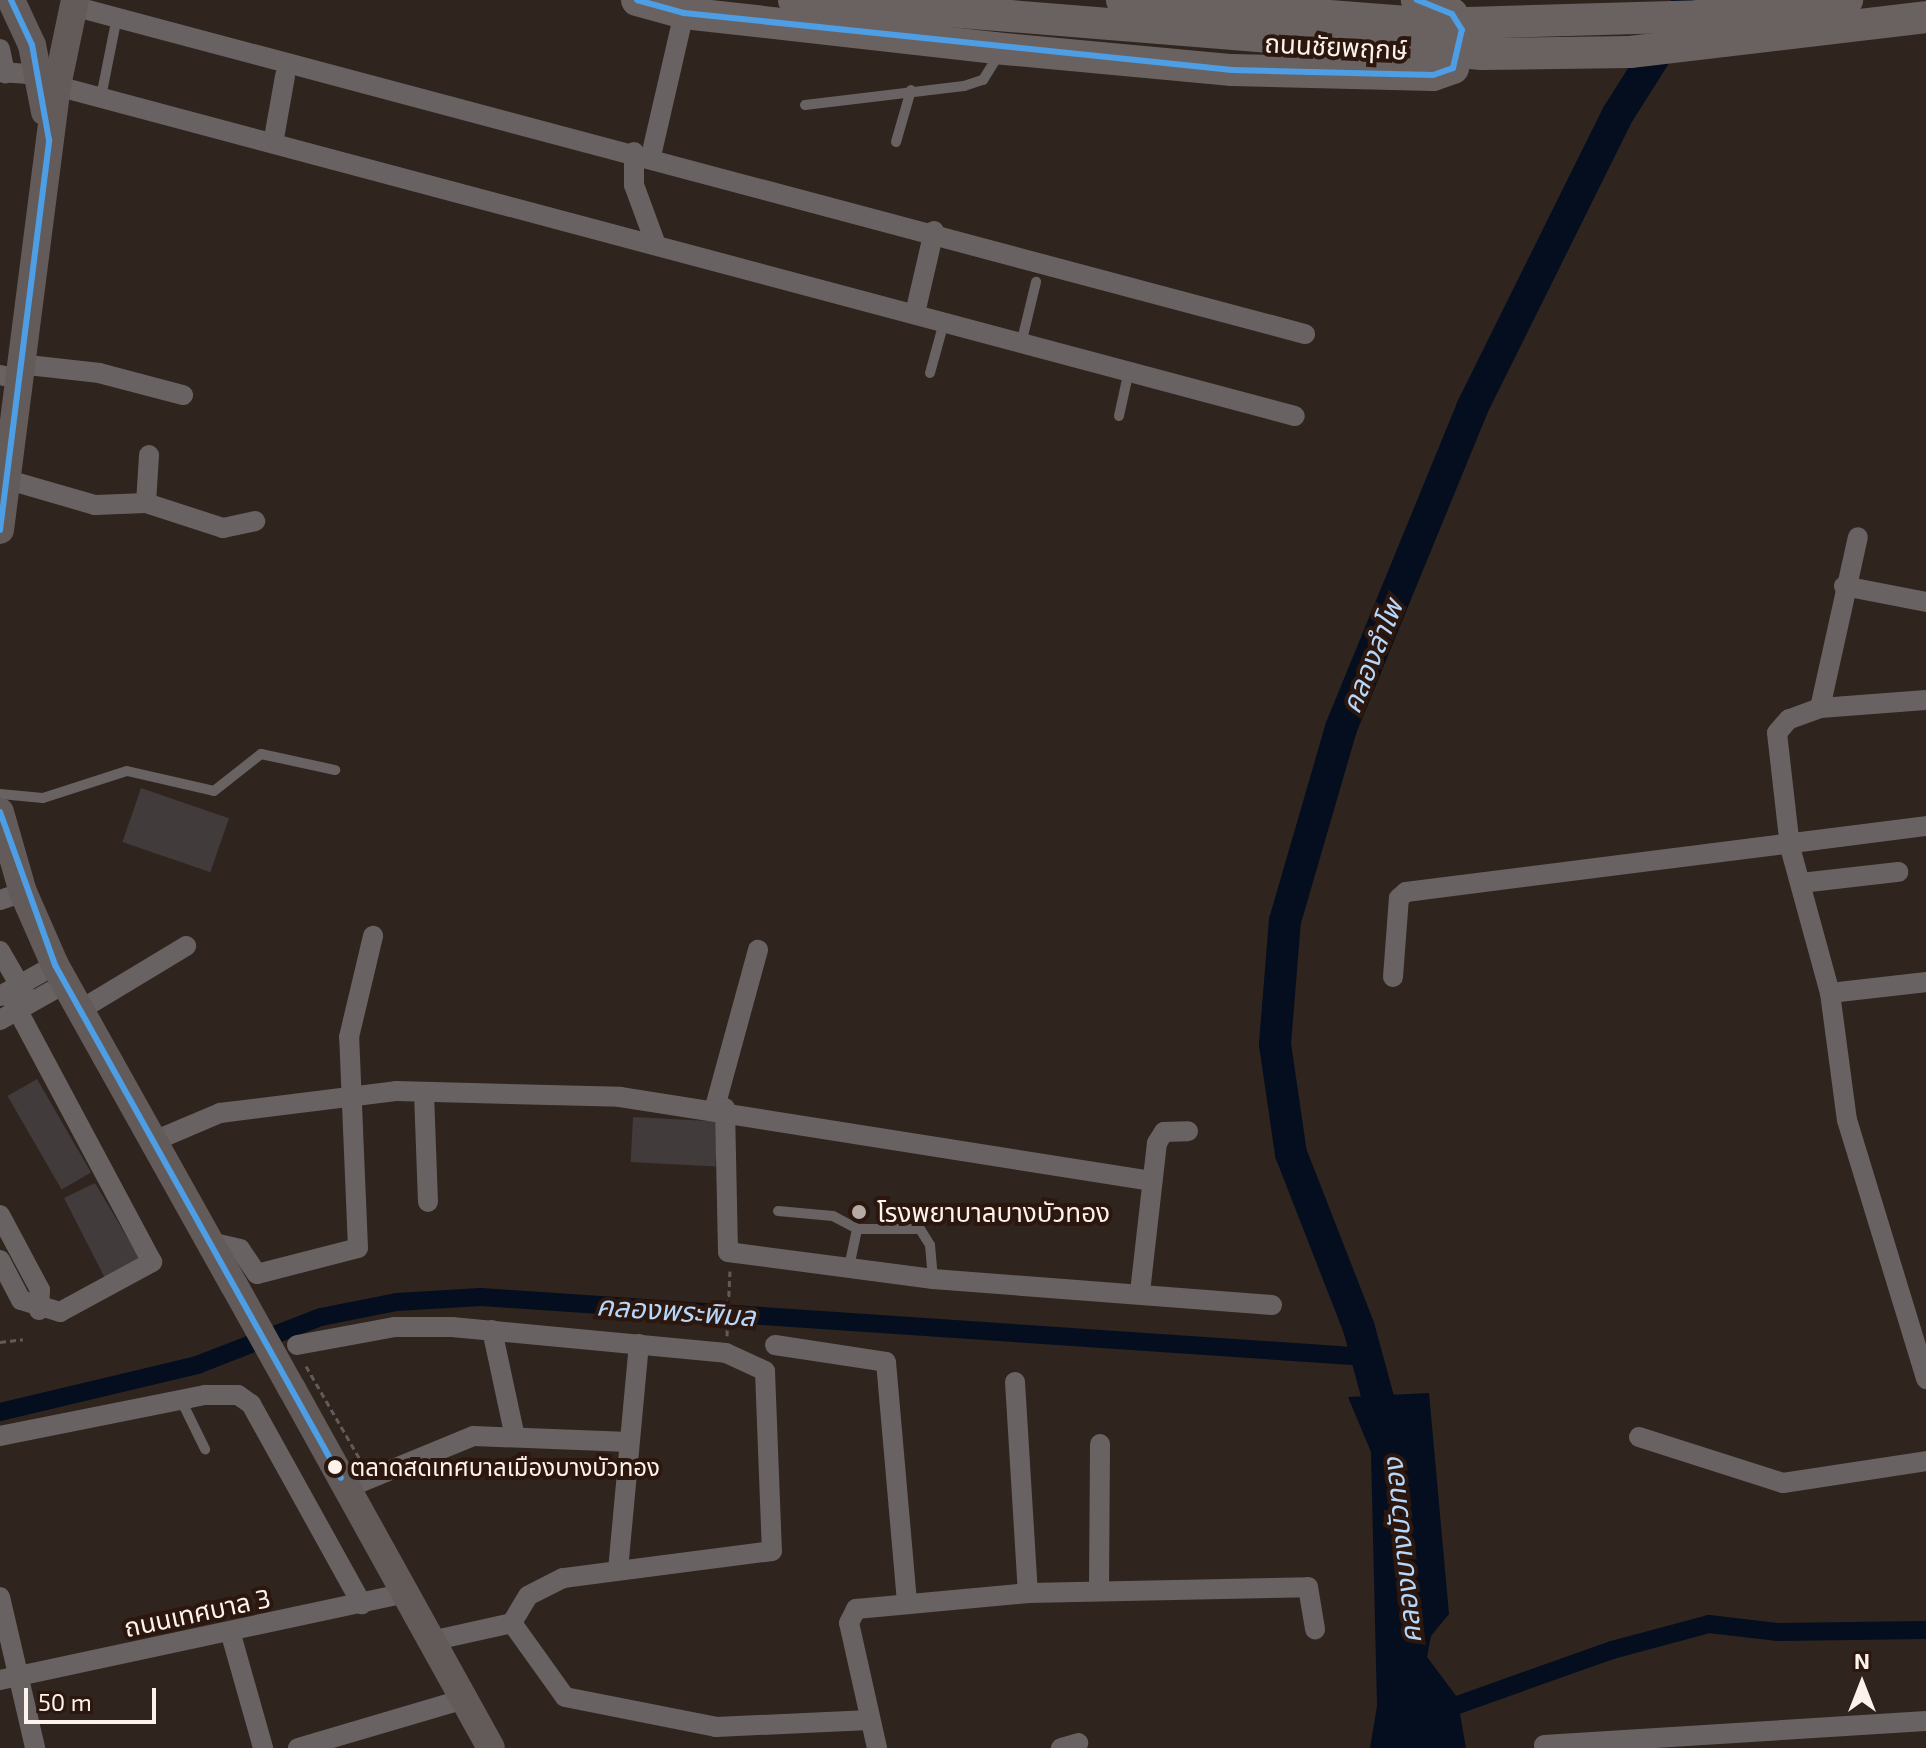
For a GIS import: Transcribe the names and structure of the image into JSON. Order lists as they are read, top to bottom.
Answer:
{
  "streets": {
    "main road": ["ถนนชัยพฤกษ์"],
    "street": ["ถนนเทศบาล 3"]
  },
  "water": ["คลองลำโพ", "คลองพระพิมล", "คลองบางบัวทอง"],
  "places": ["โรงพยาบาลบางบัวทอง", "ตลาดสดเทศบาลเมืองบางบัวทอง"],
  "scale_bar": "50 m",
  "north": "top"
}
